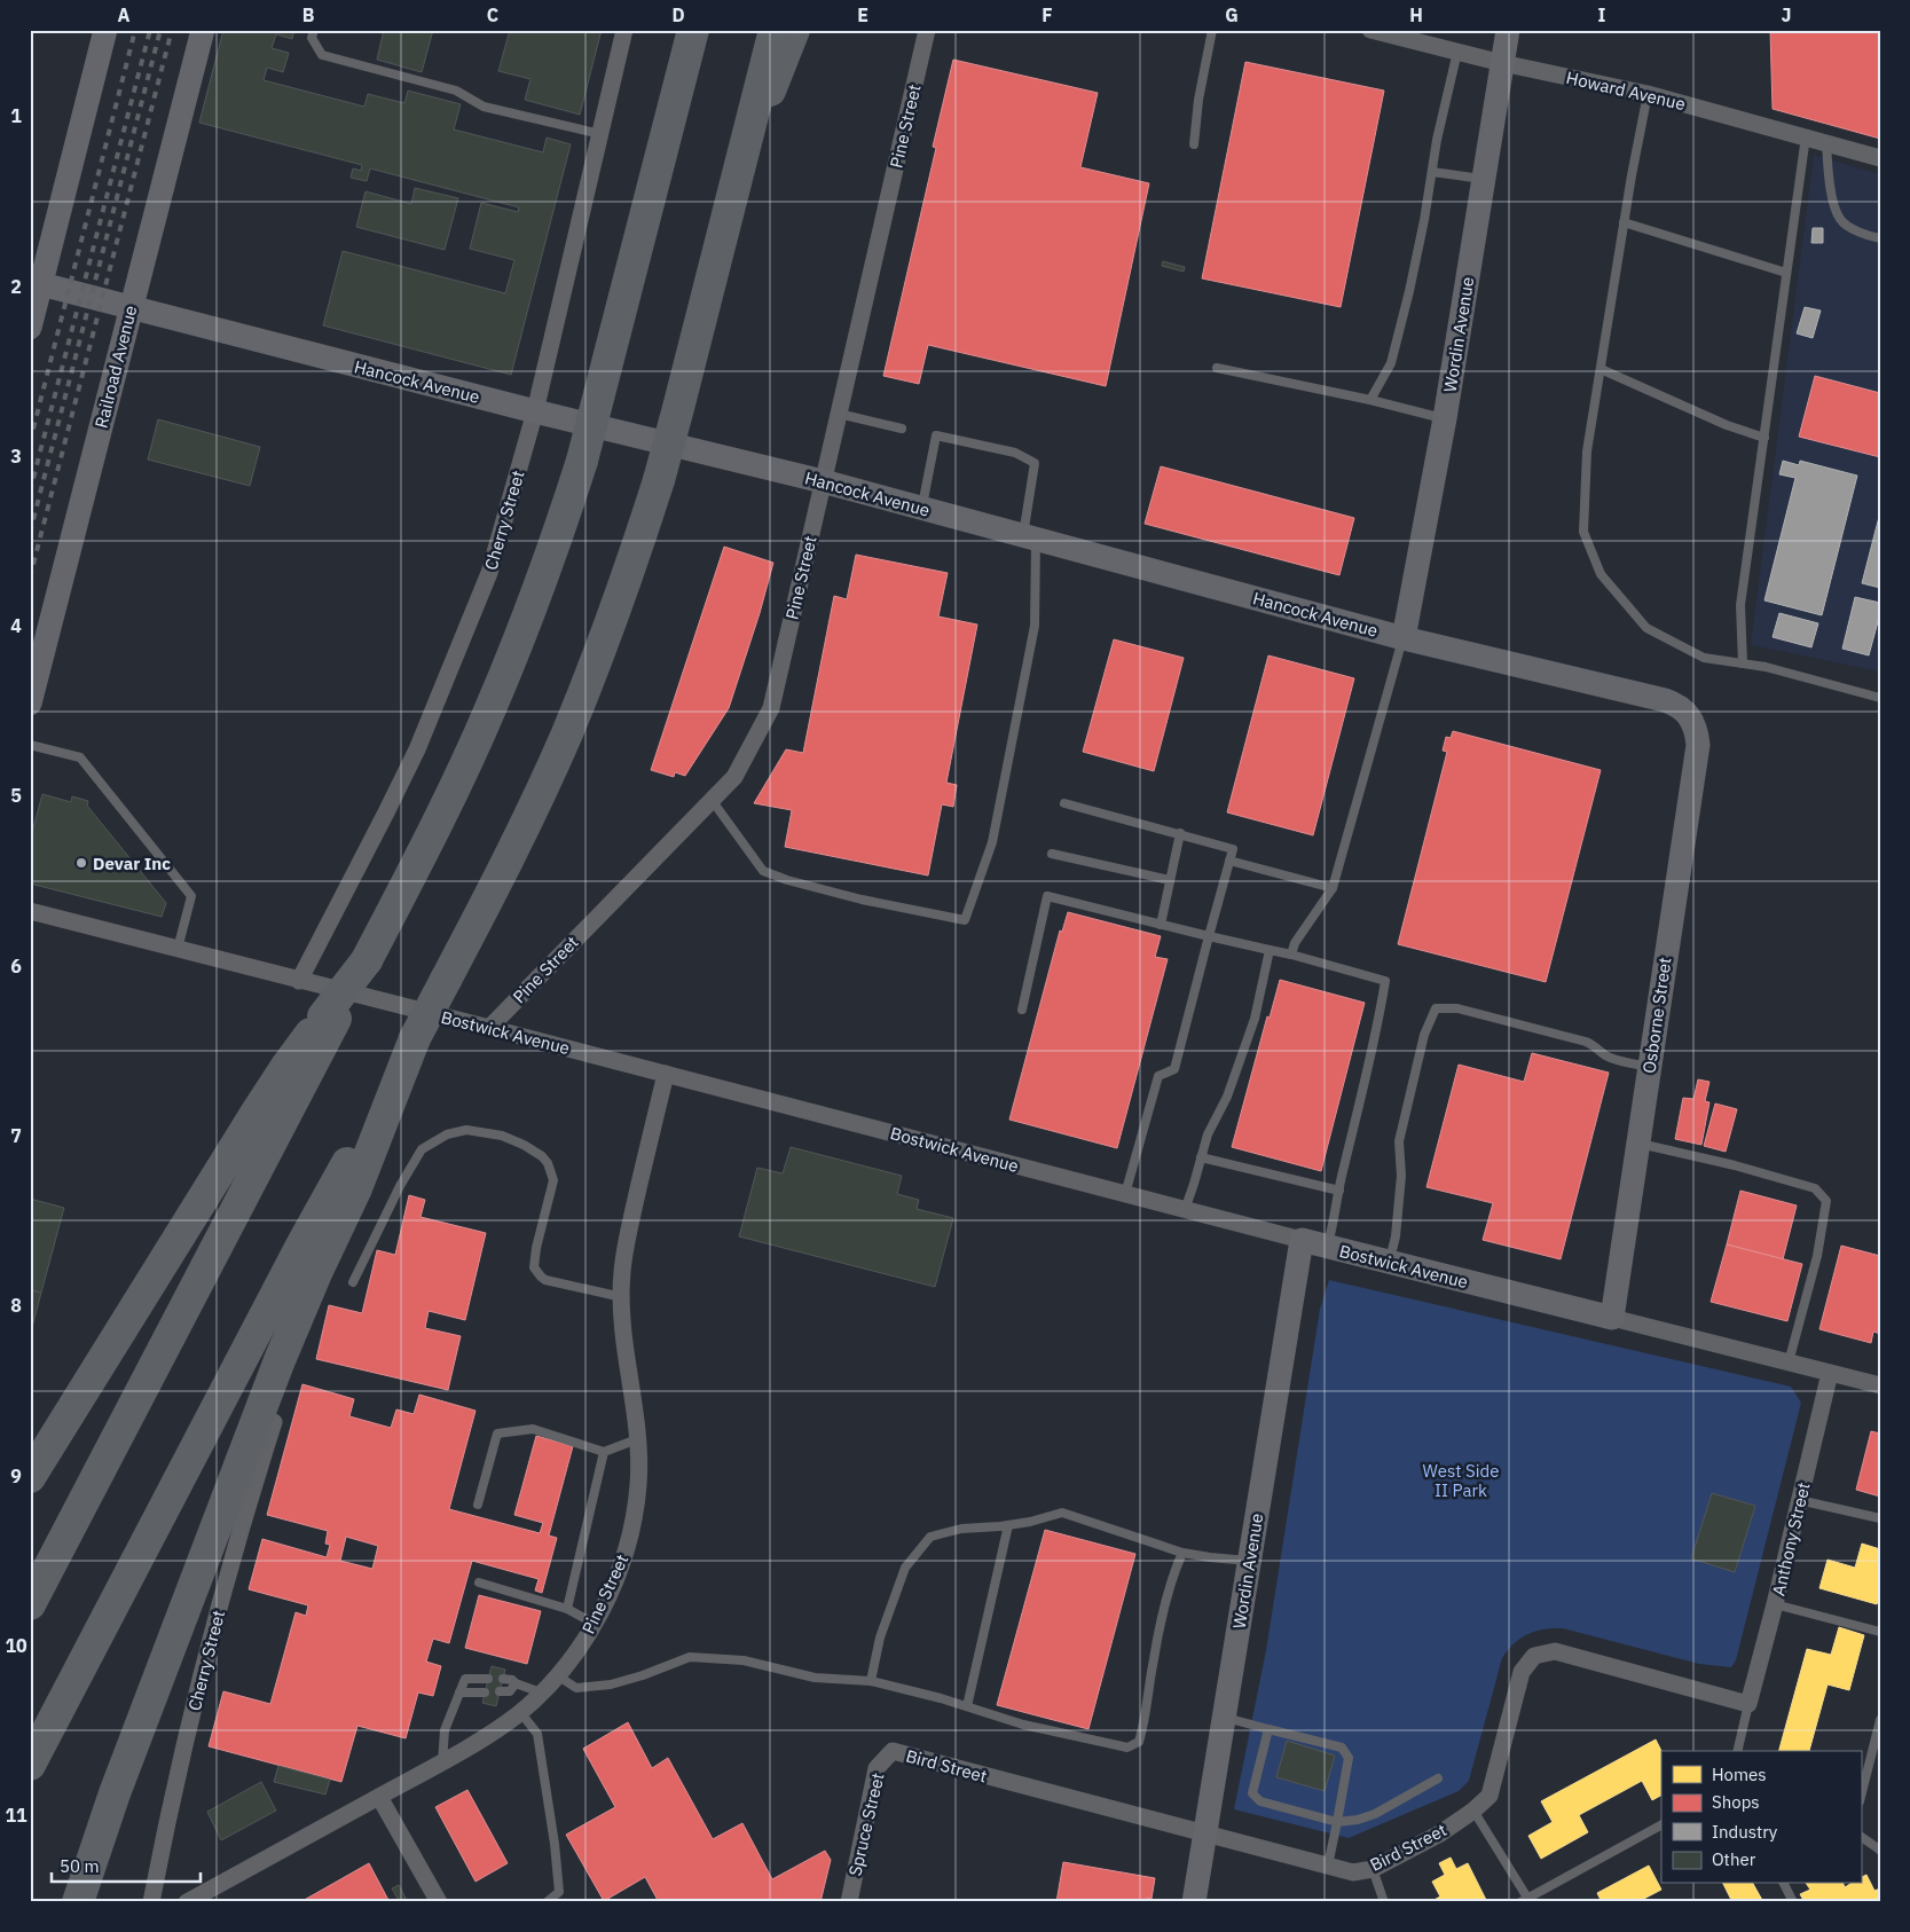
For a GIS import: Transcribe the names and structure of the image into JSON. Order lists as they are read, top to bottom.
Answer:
{
  "streets": {
    "street": [
      "Howard Avenue",
      "Pine Street",
      "Wordin Avenue",
      "Railroad Avenue",
      "Hancock Avenue",
      "Cherry Street",
      "Osborne Street",
      "Bostwick Avenue",
      "Anthony Street",
      "Bird Street",
      "Spruce Street"
    ]
  },
  "crossings": [
    ["Howard Avenue", "Wordin Avenue"],
    ["Pine Street", "Hancock Avenue"],
    ["Pine Street", "Bostwick Avenue"],
    ["Wordin Avenue", "Hancock Avenue"],
    ["Wordin Avenue", "Bostwick Avenue"],
    ["Wordin Avenue", "Bird Street"],
    ["Railroad Avenue", "Hancock Avenue"],
    ["Hancock Avenue", "Cherry Street"],
    ["Hancock Avenue", "Osborne Street"],
    ["Cherry Street", "Bostwick Avenue"],
    ["Osborne Street", "Bostwick Avenue"],
    ["Bostwick Avenue", "Anthony Street"],
    ["Anthony Street", "Bird Street"],
    ["Bird Street", "Spruce Street"]
  ],
  "parks": ["West Side II Park"],
  "places": ["Devar Inc"],
  "legend": [
    "Homes",
    "Shops",
    "Industry",
    "Other"
  ],
  "scale_bar": "50 m",
  "grid": {
    "columns": [
      "A",
      "B",
      "C",
      "D",
      "E",
      "F",
      "G",
      "H",
      "I",
      "J"
    ],
    "rows": [
      "1",
      "2",
      "3",
      "4",
      "5",
      "6",
      "7",
      "8",
      "9",
      "10",
      "11"
    ]
  }
}
